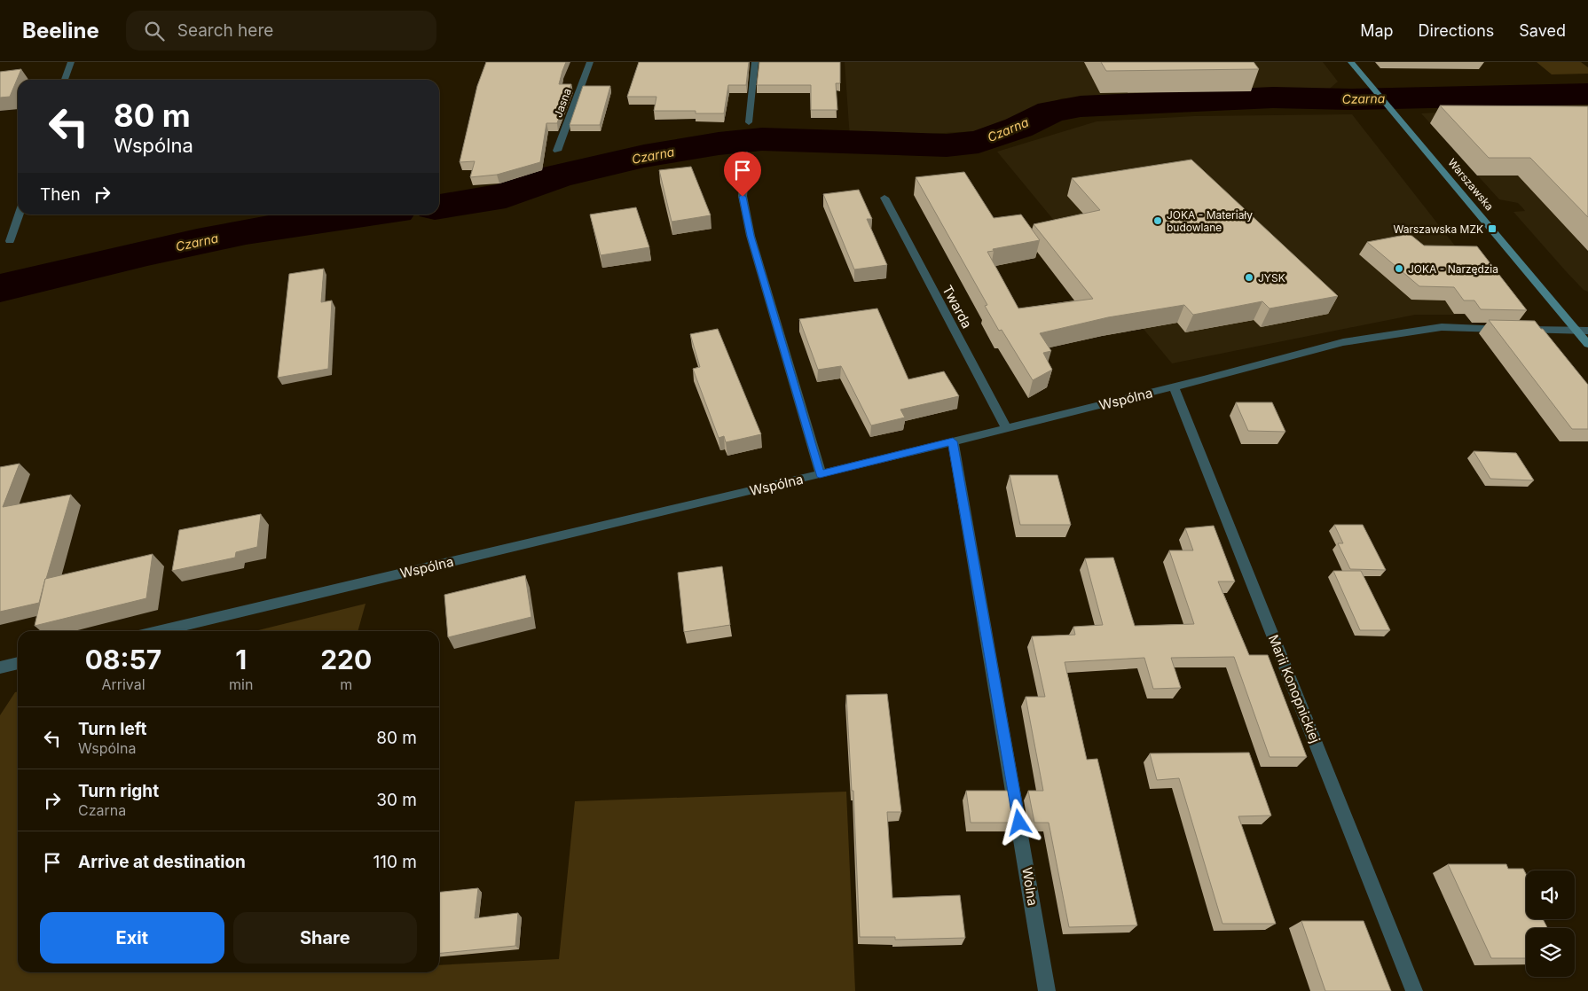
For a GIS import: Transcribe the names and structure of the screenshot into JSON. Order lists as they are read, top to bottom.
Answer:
{
  "streets": {
    "main road": ["Warszawska"],
    "street": [
      "Jasna",
      "Twarda",
      "Wspólna",
      "Marii Konopnickiej",
      "Wolna"
    ]
  },
  "crossings": [
    ["Warszawska", "Wspólna"],
    ["Twarda", "Wspólna"],
    ["Wspólna", "Marii Konopnickiej"],
    ["Wspólna", "Wolna"]
  ],
  "water": ["Czarna"],
  "places": {
    "other": ["JOKA - Materiały budowlane", "JOKA - Narzędzia", "JYSK"],
    "transit": ["Warszawska MZK"]
  },
  "page": {
    "header": "Beeline",
    "search": "Search here",
    "nav": ["Map", "Directions", "Saved"],
    "turn": ["80 m", "Wspólna"],
    "then": "Then",
    "eta": [
      "08:57",
      "Arrival",
      "1",
      "min",
      "220",
      "m"
    ],
    "list": [
      {
        "name": "Turn left",
        "note": "Wspólna",
        "value": "80 m"
      },
      {
        "name": "Turn right",
        "note": "Czarna",
        "value": "30 m"
      },
      {
        "name": "Arrive at destination",
        "value": "110 m"
      }
    ],
    "buttons": ["Exit", "Share"]
  }
}
